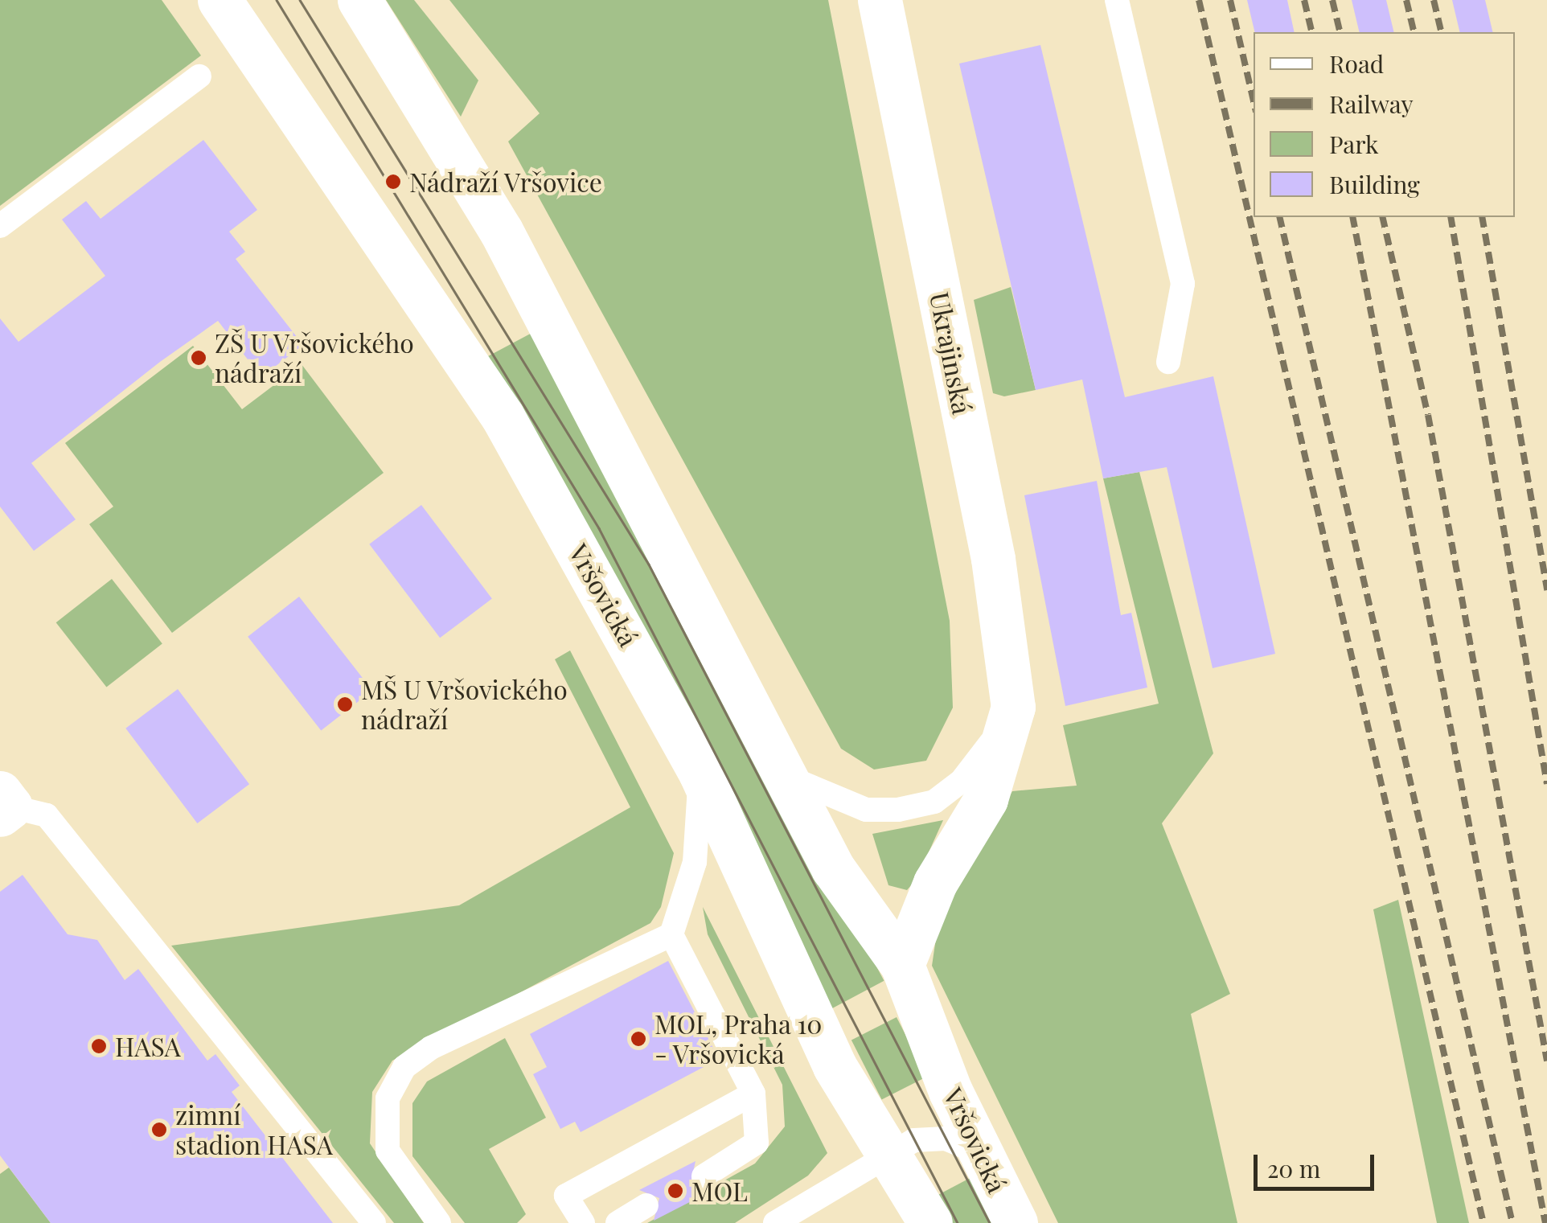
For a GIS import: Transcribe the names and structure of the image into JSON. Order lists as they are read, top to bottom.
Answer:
{
  "streets": {
    "main road": ["Ukrajinská", "Vršovická"]
  },
  "crossings": [
    ["Ukrajinská", "Vršovická"]
  ],
  "places": [
    "Nádraží Vršovice",
    "ZŠ U Vršovického nádraží",
    "MŠ U Vršovického nádraží",
    "MOL, Praha 10 - Vršovická",
    "HASA",
    "zimní stadion HASA",
    "MOL"
  ],
  "legend": [
    "Road",
    "Railway",
    "Park",
    "Building"
  ],
  "scale_bar": "20 m"
}
